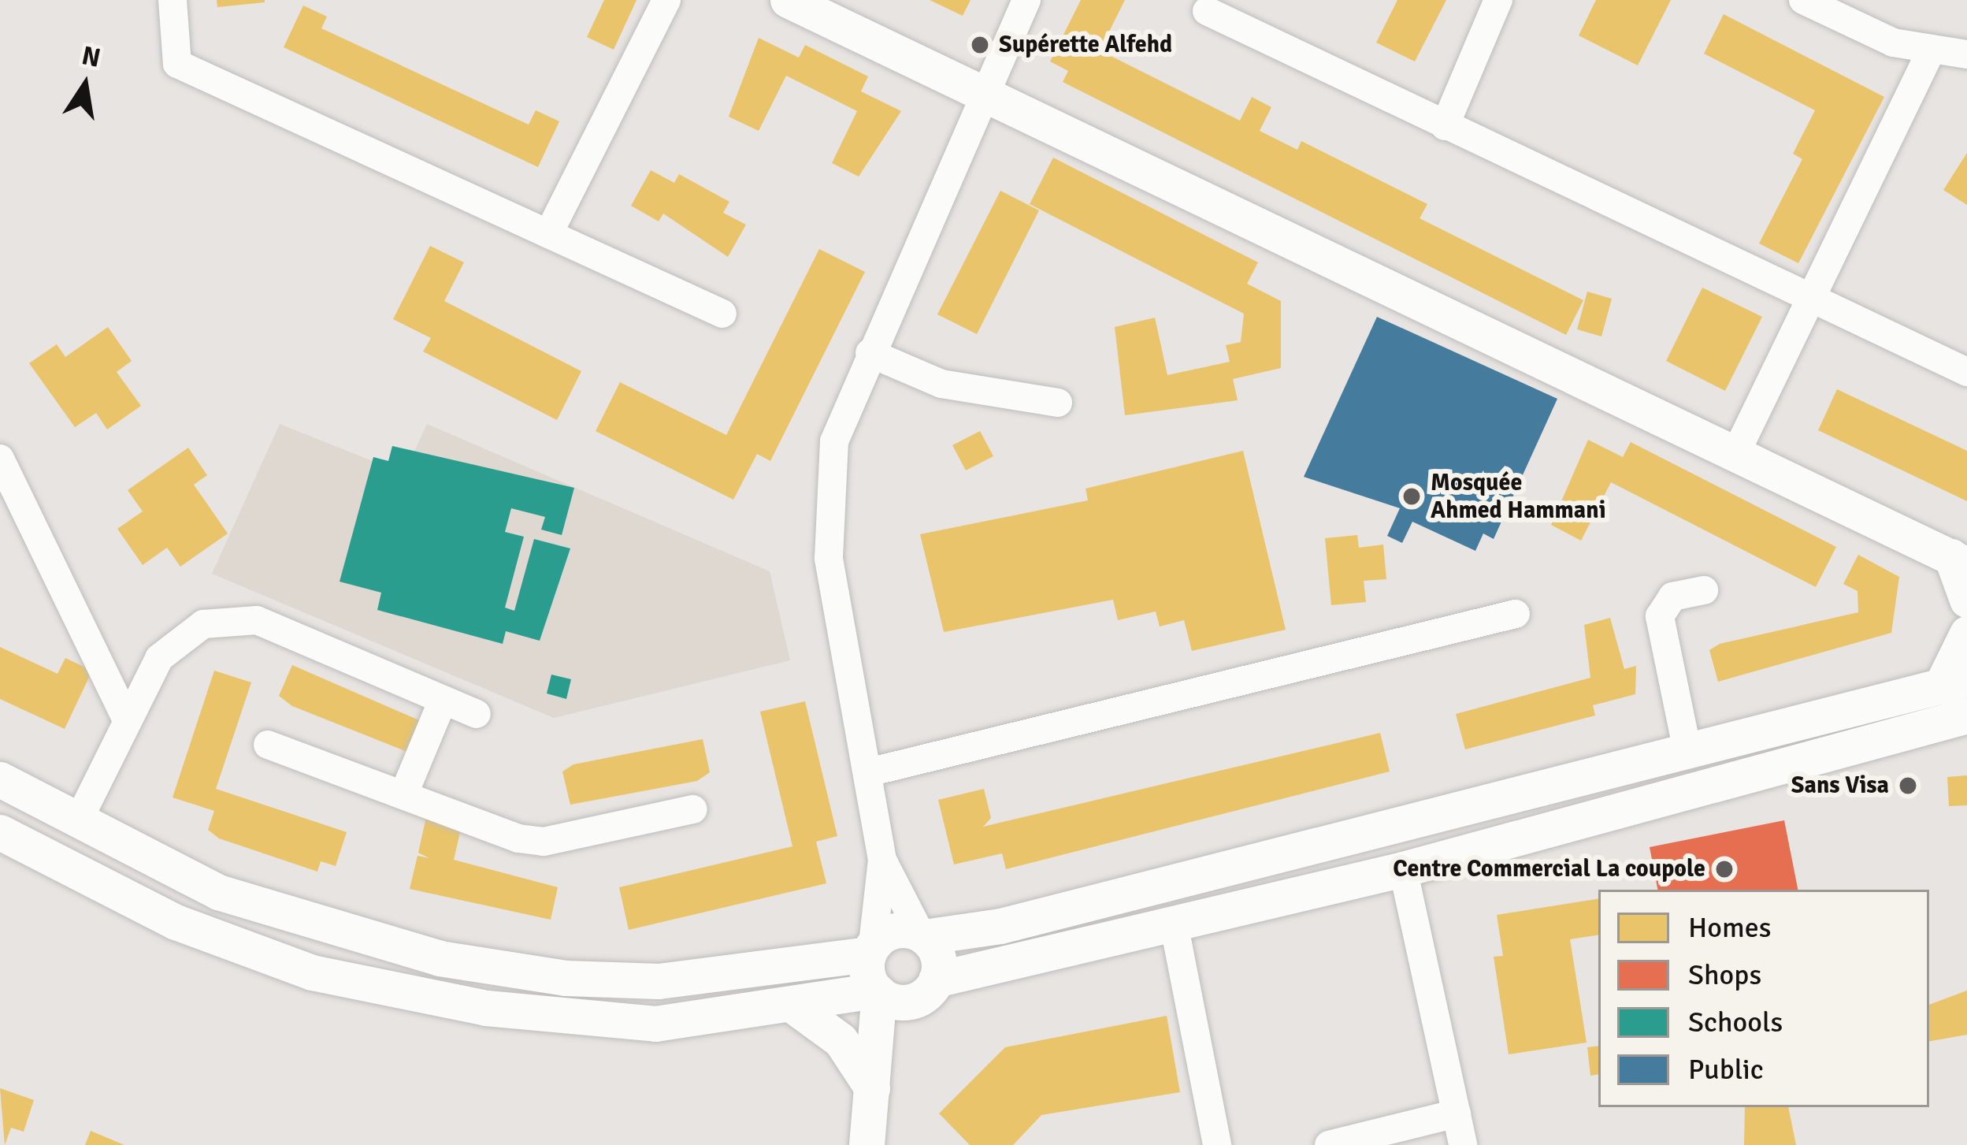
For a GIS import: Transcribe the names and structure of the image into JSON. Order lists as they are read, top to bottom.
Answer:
{
  "places": [
    "Supérette Alfehd",
    "Mosquée Ahmed Hammani",
    "Sans Visa",
    "Centre Commercial La coupole"
  ],
  "legend": [
    "Homes",
    "Shops",
    "Schools",
    "Public"
  ],
  "north": "top"
}
